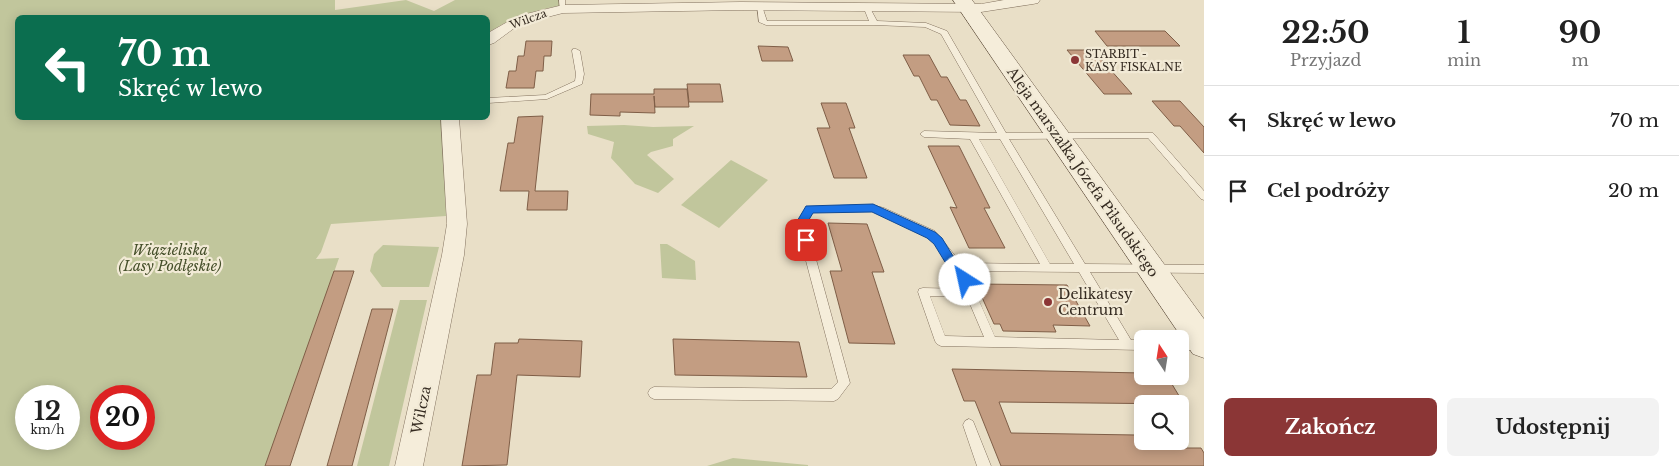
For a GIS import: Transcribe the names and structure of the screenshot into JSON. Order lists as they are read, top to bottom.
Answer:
{
  "streets": {
    "street": ["Wilcza", "Aleja marszałka Józefa Piłsudskiego"]
  },
  "crossings": [
    ["Wilcza", "Aleja marszałka Józefa Piłsudskiego"]
  ],
  "parks": ["Wiązieliska (Lasy Podłęskie)"],
  "places": ["STARBIT - KASY FISKALNE", "Delikatesy Centrum"],
  "north": "top",
  "page": {
    "eta": [
      "22:50",
      "Przyjazd",
      "1",
      "min",
      "90",
      "m"
    ],
    "turn": ["70 m", "Skręć w lewo"],
    "list": [
      {
        "name": "Skręć w lewo",
        "value": "70 m"
      },
      {
        "name": "Cel podróży",
        "value": "20 m"
      }
    ],
    "speed": "12 km/h",
    "limit": "20",
    "buttons": ["Zakończ", "Udostępnij"]
  }
}
